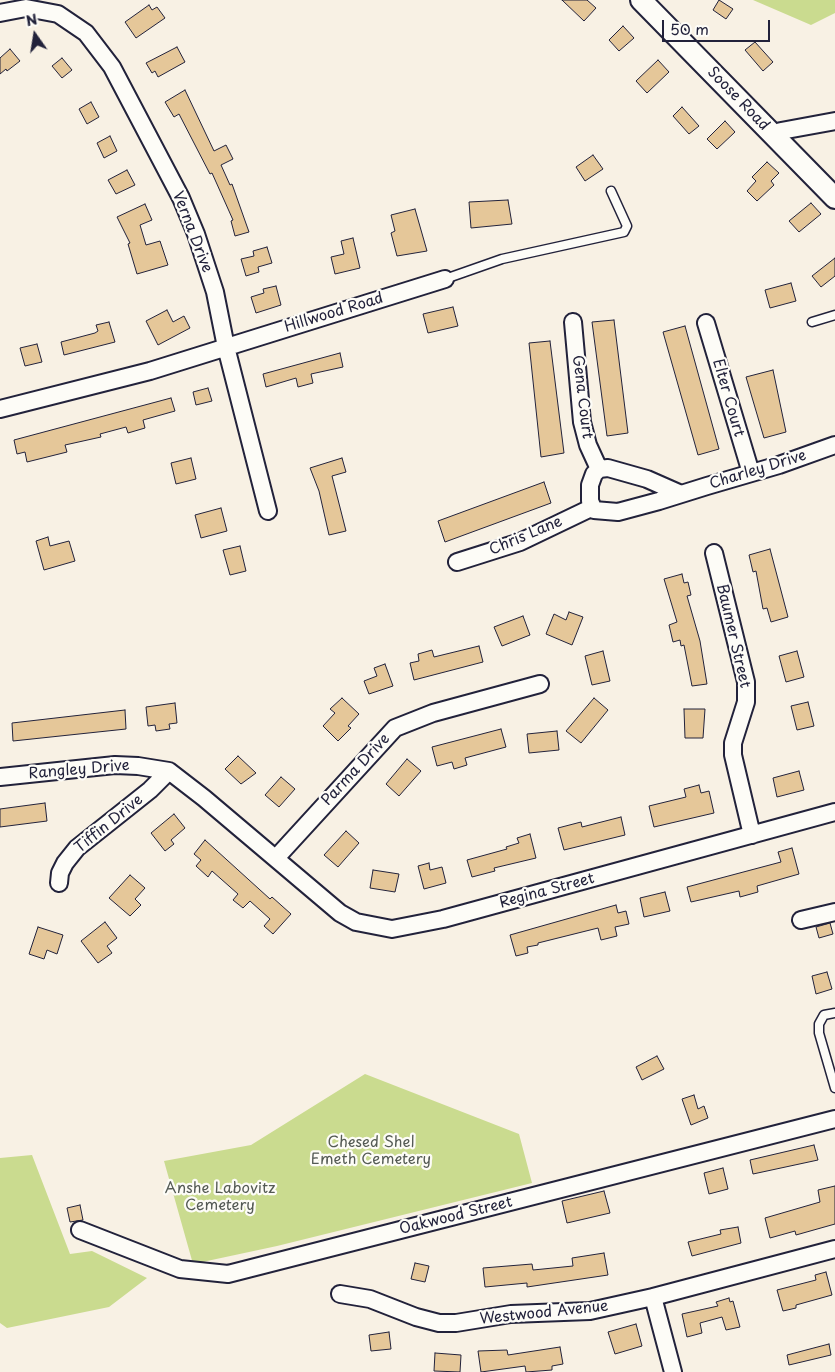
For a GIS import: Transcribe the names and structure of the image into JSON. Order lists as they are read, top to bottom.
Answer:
{
  "streets": {
    "street": [
      "Soose Road",
      "Verna Drive",
      "Hillwood Road",
      "Gena Court",
      "Elter Court",
      "Charley Drive",
      "Chris Lane",
      "Baumer Street",
      "Rangley Drive",
      "Parma Drive",
      "Tiffin Drive",
      "Regina Street",
      "Oakwood Street",
      "Westwood Avenue"
    ]
  },
  "crossings": [
    ["Verna Drive", "Hillwood Road"],
    ["Elter Court", "Charley Drive"],
    ["Charley Drive", "Chris Lane"],
    ["Baumer Street", "Regina Street"],
    ["Rangley Drive", "Parma Drive"],
    ["Rangley Drive", "Tiffin Drive"],
    ["Rangley Drive", "Regina Street"],
    ["Parma Drive", "Regina Street"]
  ],
  "parks": ["Chesed Shel Emeth Cemetery", "Anshe Labovitz Cemetery"],
  "scale_bar": "50 m",
  "north": "top"
}
